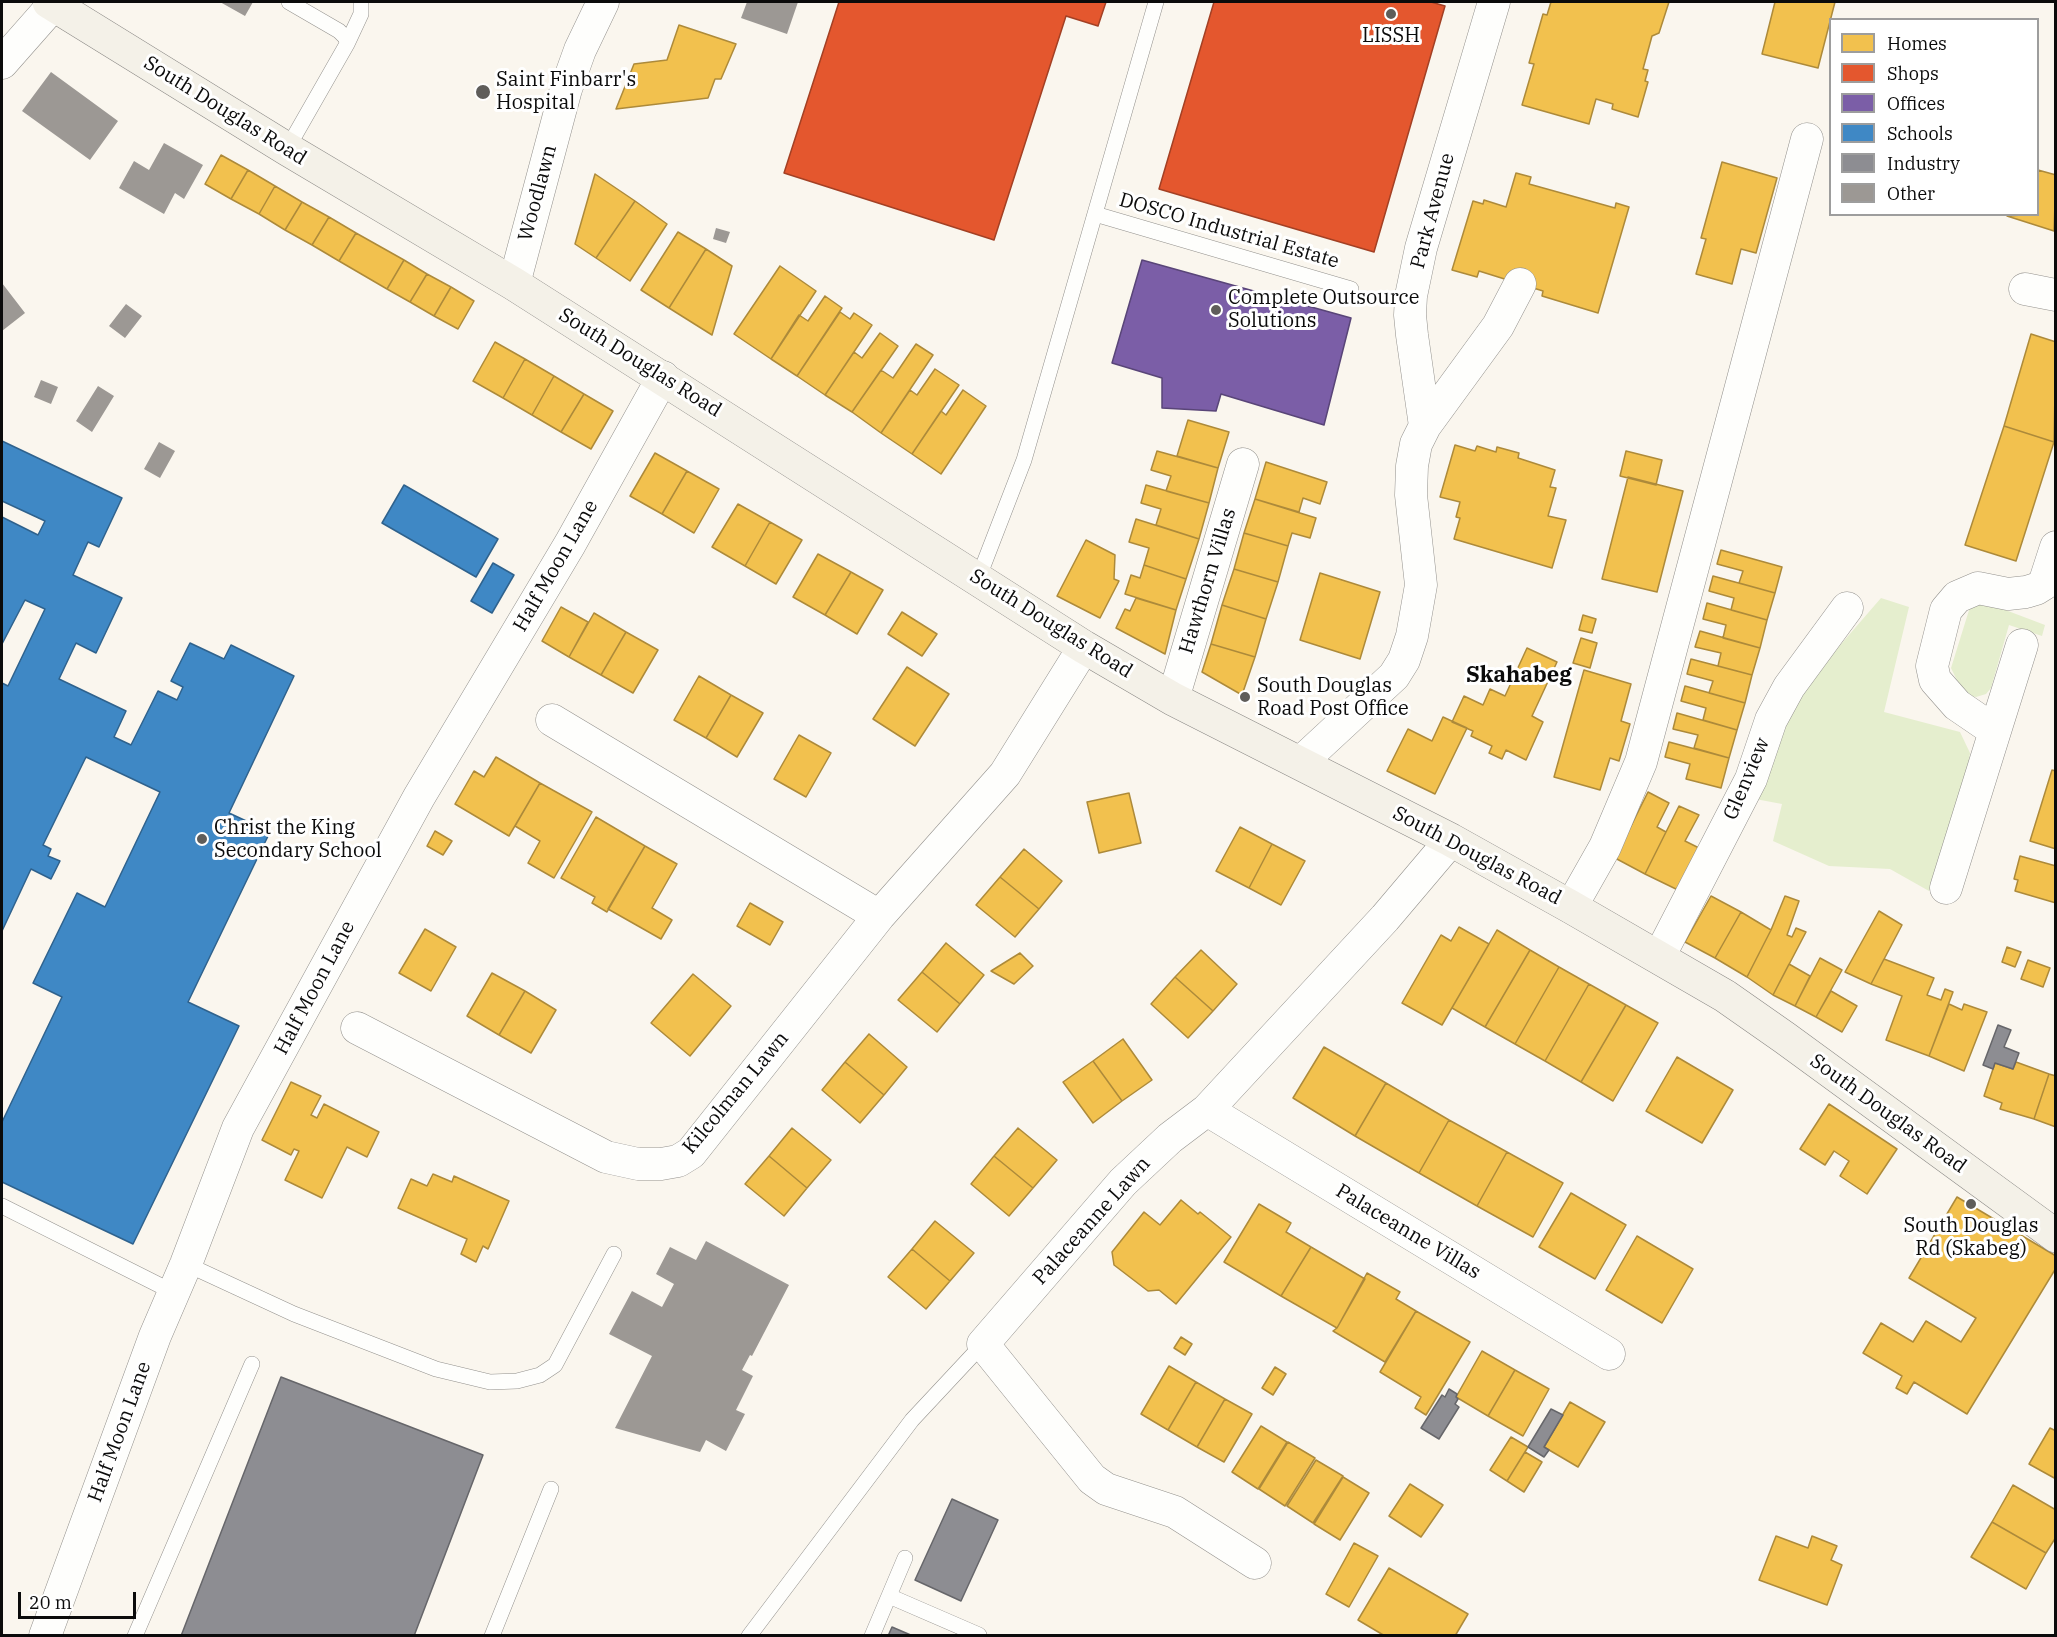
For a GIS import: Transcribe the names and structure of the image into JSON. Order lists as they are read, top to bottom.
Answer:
{
  "streets": {
    "main road": ["South Douglas Road"],
    "street": [
      "Woodlawn",
      "Park Avenue",
      "Half Moon Lane",
      "Hawthorn Villas",
      "Glenview",
      "Kilcolman Lawn",
      "Palaceanne Lawn",
      "Palaceanne Villas"
    ],
    "lane": ["DOSCO Industrial Estate"]
  },
  "crossings": [
    ["South Douglas Road", "Woodlawn"],
    ["South Douglas Road", "Park Avenue"],
    ["South Douglas Road", "Half Moon Lane"],
    ["South Douglas Road", "Hawthorn Villas"],
    ["South Douglas Road", "Glenview"],
    ["South Douglas Road", "Kilcolman Lawn"],
    ["South Douglas Road", "Palaceanne Lawn"],
    ["Palaceanne Lawn", "Palaceanne Villas"]
  ],
  "districts": ["Skahabeg"],
  "places": [
    "LISSH",
    "Saint Finbarr's Hospital",
    "Complete Outsource Solutions",
    "South Douglas Road Post Office",
    "Christ the King Secondary School",
    "South Douglas Rd (Skabeg)"
  ],
  "legend": [
    "Homes",
    "Shops",
    "Offices",
    "Schools",
    "Industry",
    "Other"
  ],
  "scale_bar": "20 m"
}
